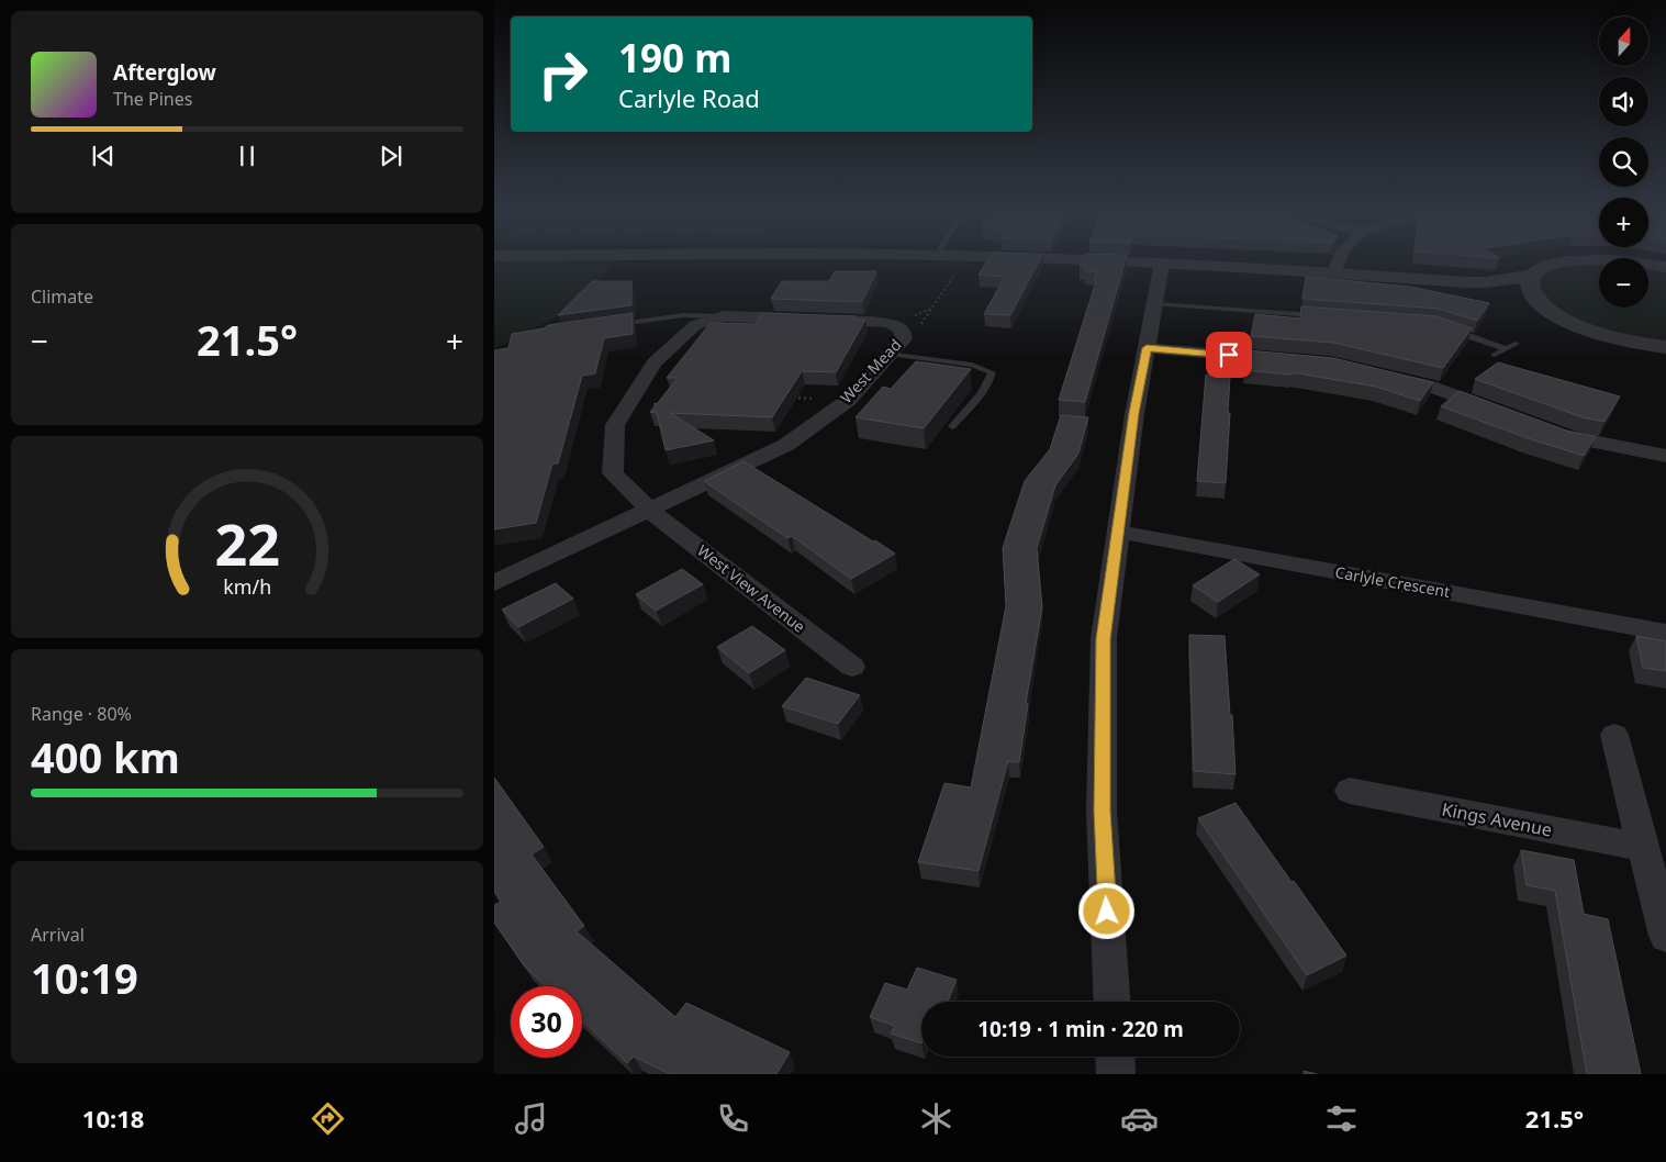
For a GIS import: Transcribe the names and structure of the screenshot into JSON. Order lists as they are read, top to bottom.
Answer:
{
  "streets": {
    "street": [
      "West Mead",
      "Carlyle Crescent",
      "West View Avenue",
      "Kings Avenue"
    ]
  },
  "crossings": [
    ["West Mead", "West View Avenue"]
  ],
  "north": "top",
  "page": {
    "map_buttons": ["+", "−"],
    "turn": ["190 m", "Carlyle Road"],
    "song": ["Afterglow", "The Pines"],
    "tile": [
      "Climate",
      ["Range · 80%", "400 km"],
      ["Arrival", "10:19"]
    ],
    "heat": ["−", "21.5°", "+"],
    "limit": "30",
    "trip": "10:19 · 1 min · 220 m",
    "tabs": ["10:18", "21.5°"],
    "gauge": ["22", "km/h"]
  }
}
